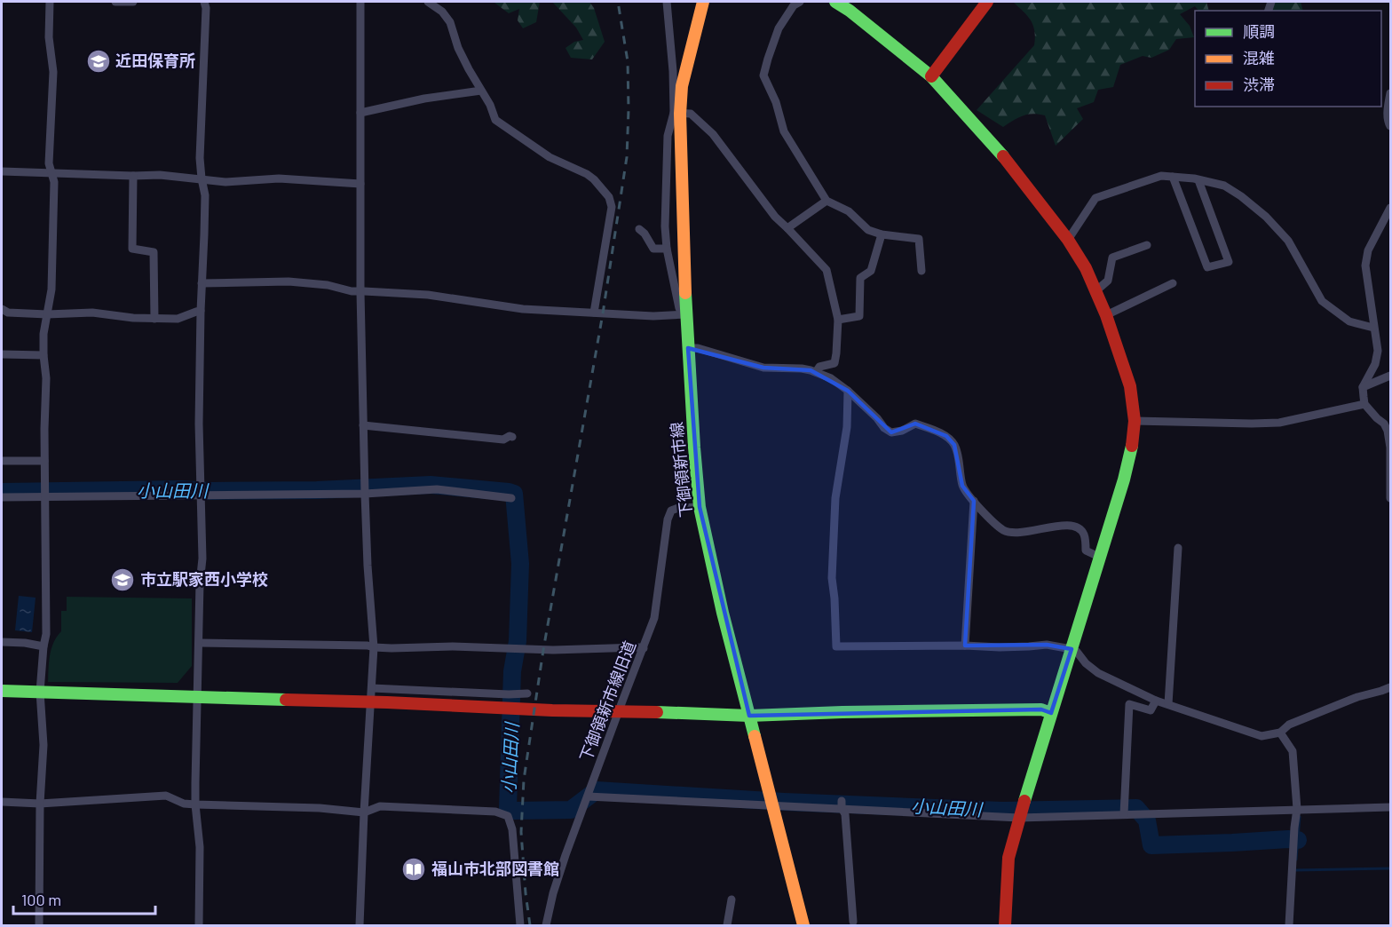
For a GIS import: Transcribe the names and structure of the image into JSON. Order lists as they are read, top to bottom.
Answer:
{
  "streets": {
    "street": ["下御領新市線", "下御領新市線旧道"]
  },
  "crossings": [
    ["下御領新市線", "下御領新市線旧道"]
  ],
  "water": ["小山田川"],
  "places": {
    "school or university": ["近田保育所", "市立駅家西小学校"],
    "library": ["福山市北部図書館"]
  },
  "legend": ["順調", "混雑", "渋滞"],
  "scale_bar": "100 m"
}
